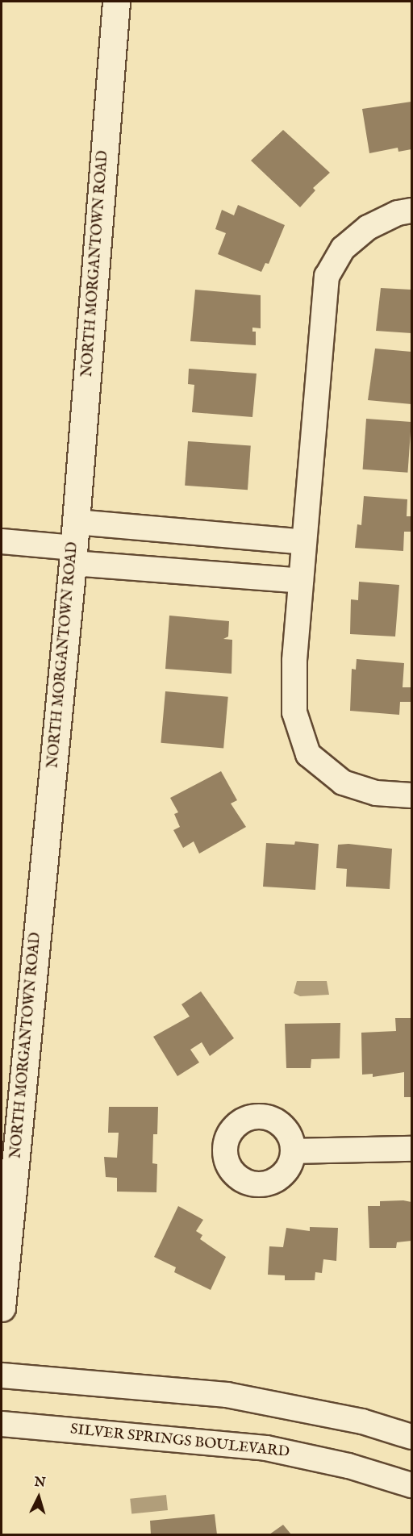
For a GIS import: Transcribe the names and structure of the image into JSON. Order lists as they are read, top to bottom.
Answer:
{
  "streets": {
    "main road": ["NORTH MORGANTOWN ROAD"],
    "street": ["SILVER SPRINGS BOULEVARD"]
  },
  "north": "top"
}
